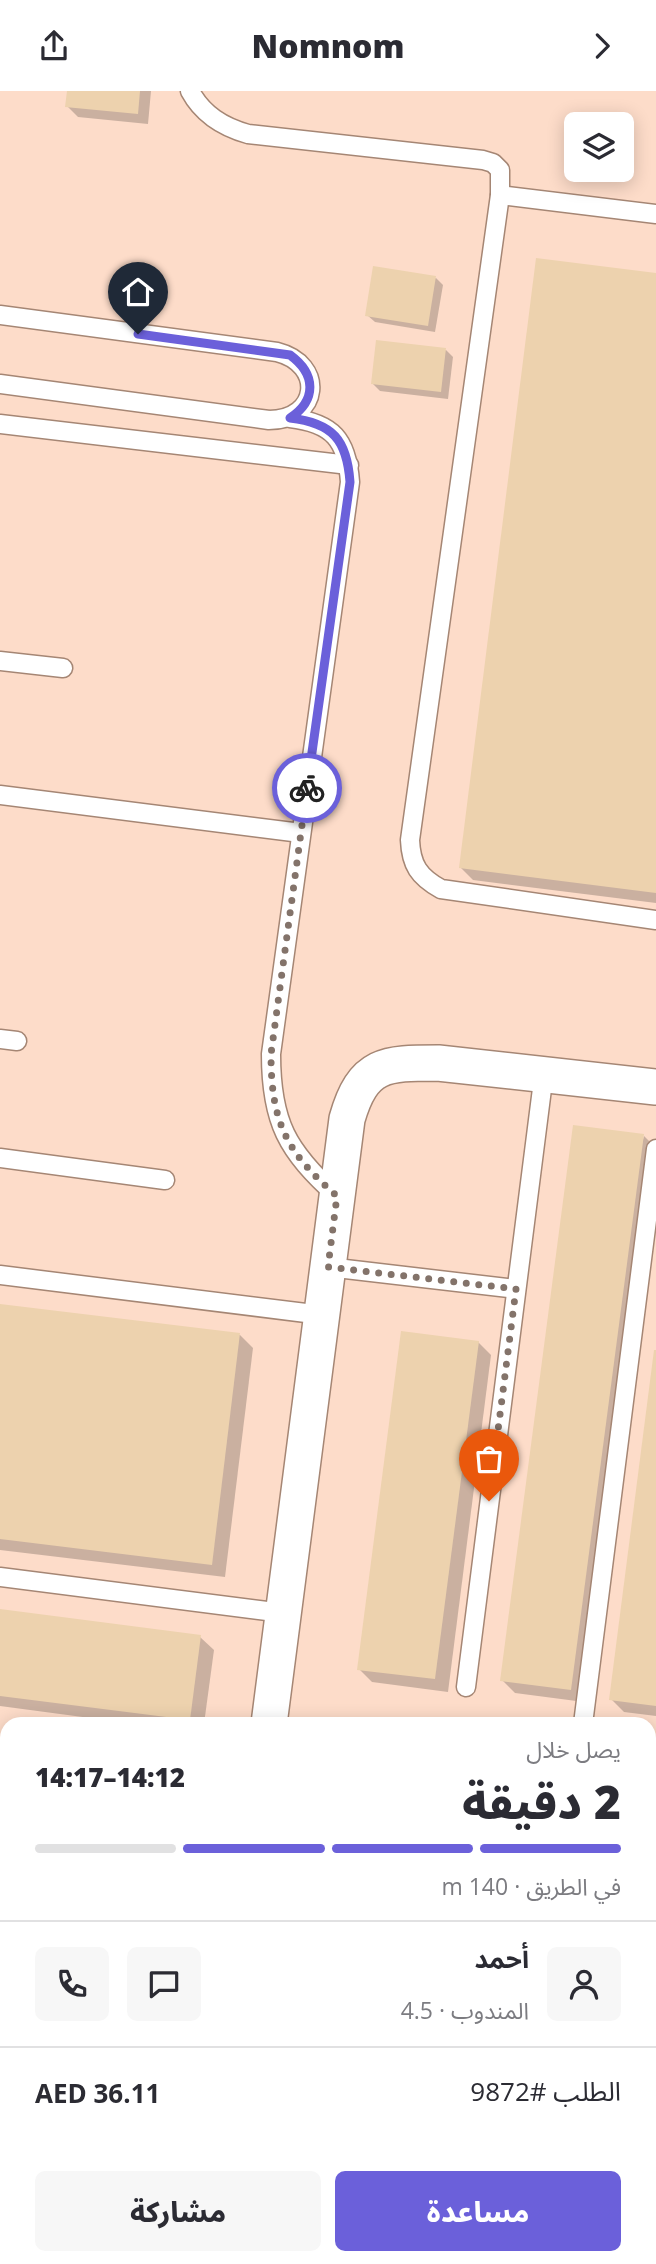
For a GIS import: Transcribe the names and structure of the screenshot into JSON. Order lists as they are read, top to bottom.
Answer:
{
  "page": {
    "header": "Nomnom",
    "heading": ["2 دقيقة", "يصل خلال", "14:12–14:17"],
    "panel": [
      "أحمد",
      "المندوب · 4.5",
      "الطلب #9872",
      "AED 36.11"
    ],
    "bar": "في الطريق · 140 m",
    "buttons": ["مساعدة", "مشاركة"]
  }
}
